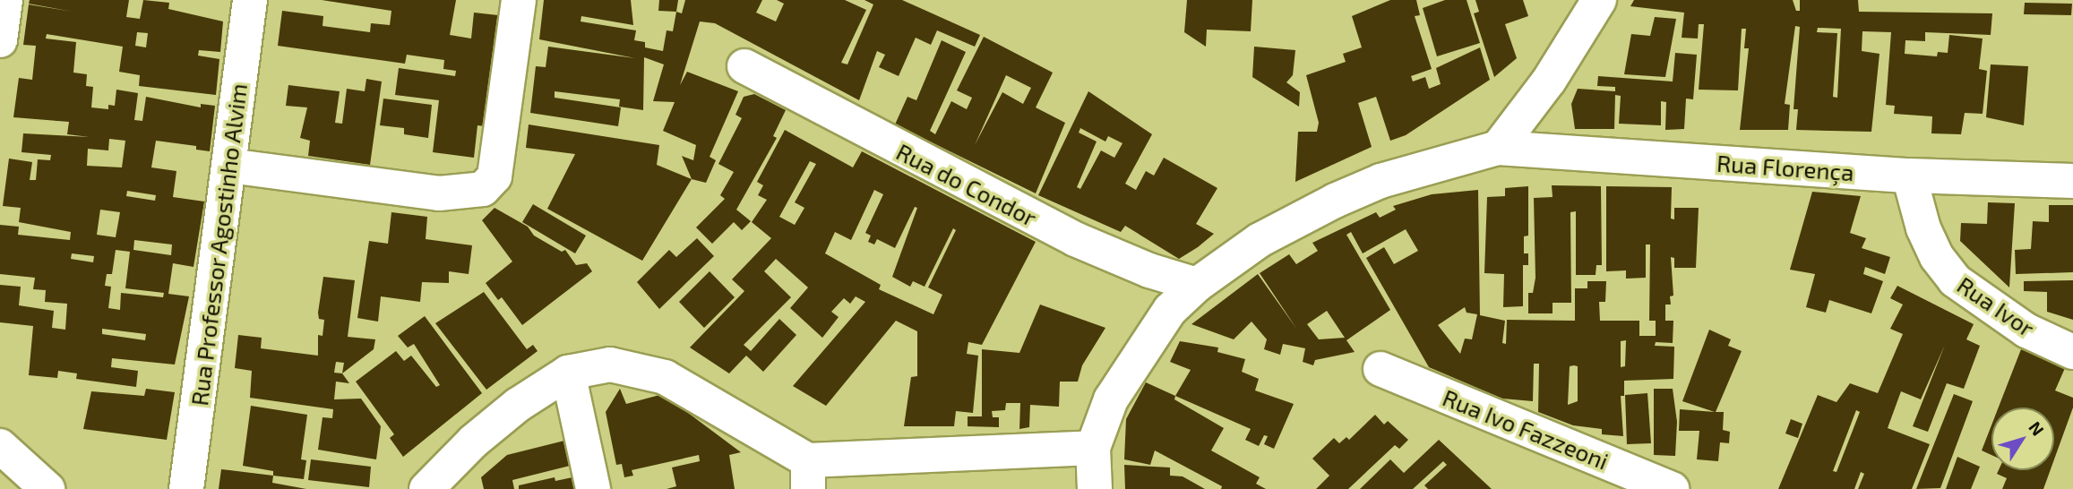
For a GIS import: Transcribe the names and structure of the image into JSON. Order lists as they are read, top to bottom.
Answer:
{
  "streets": {
    "street": [
      "Rua Florença",
      "Rua do Condor",
      "Rua Professor Agostinho Alvim",
      "Rua Ivor",
      "Rua Ivo Fazzeoni"
    ]
  },
  "crossings": [
    ["Rua Florença", "Rua do Condor"],
    ["Rua Florença", "Rua Ivor"]
  ],
  "north": "top right"
}
